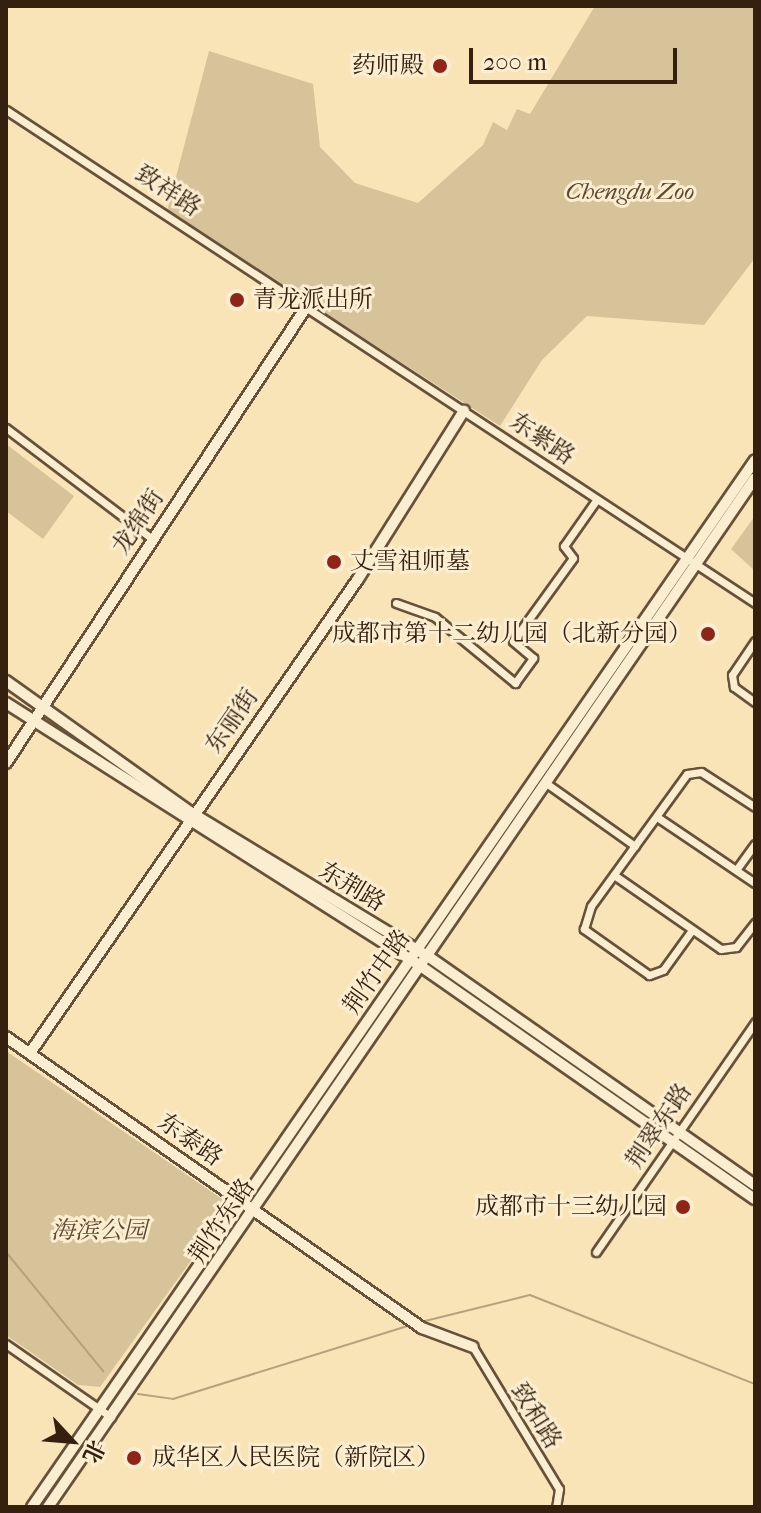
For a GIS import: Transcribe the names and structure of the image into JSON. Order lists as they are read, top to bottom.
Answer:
{
  "streets": {
    "street": [
      "致祥路",
      "东紫路",
      "龙绵街",
      "东丽街",
      "东荆路",
      "荆竹中路",
      "荆翠东路",
      "东泰路",
      "荆竹东路",
      "致和路"
    ]
  },
  "crossings": [
    ["致祥路", "东紫路"],
    ["致祥路", "龙绵街"],
    ["东紫路", "龙绵街"],
    ["东紫路", "东丽街"],
    ["东紫路", "荆竹中路"],
    ["龙绵街", "东荆路"],
    ["东丽街", "东荆路"],
    ["东丽街", "东泰路"],
    ["东荆路", "荆竹中路"],
    ["东荆路", "荆翠东路"],
    ["东荆路", "荆竹东路"],
    ["荆竹中路", "东泰路"],
    ["荆竹中路", "荆竹东路"],
    ["东泰路", "荆竹东路"],
    ["东泰路", "致和路"]
  ],
  "parks": ["Chengdu Zoo", "海滨公园"],
  "places": [
    "药师殿",
    "青龙派出所",
    "丈雪祖师墓",
    "成都市第十二幼儿园（北新分园）",
    "成都市十三幼儿园",
    "成华区人民医院（新院区）"
  ],
  "scale_bar": "200 m",
  "north": "bottom right"
}
